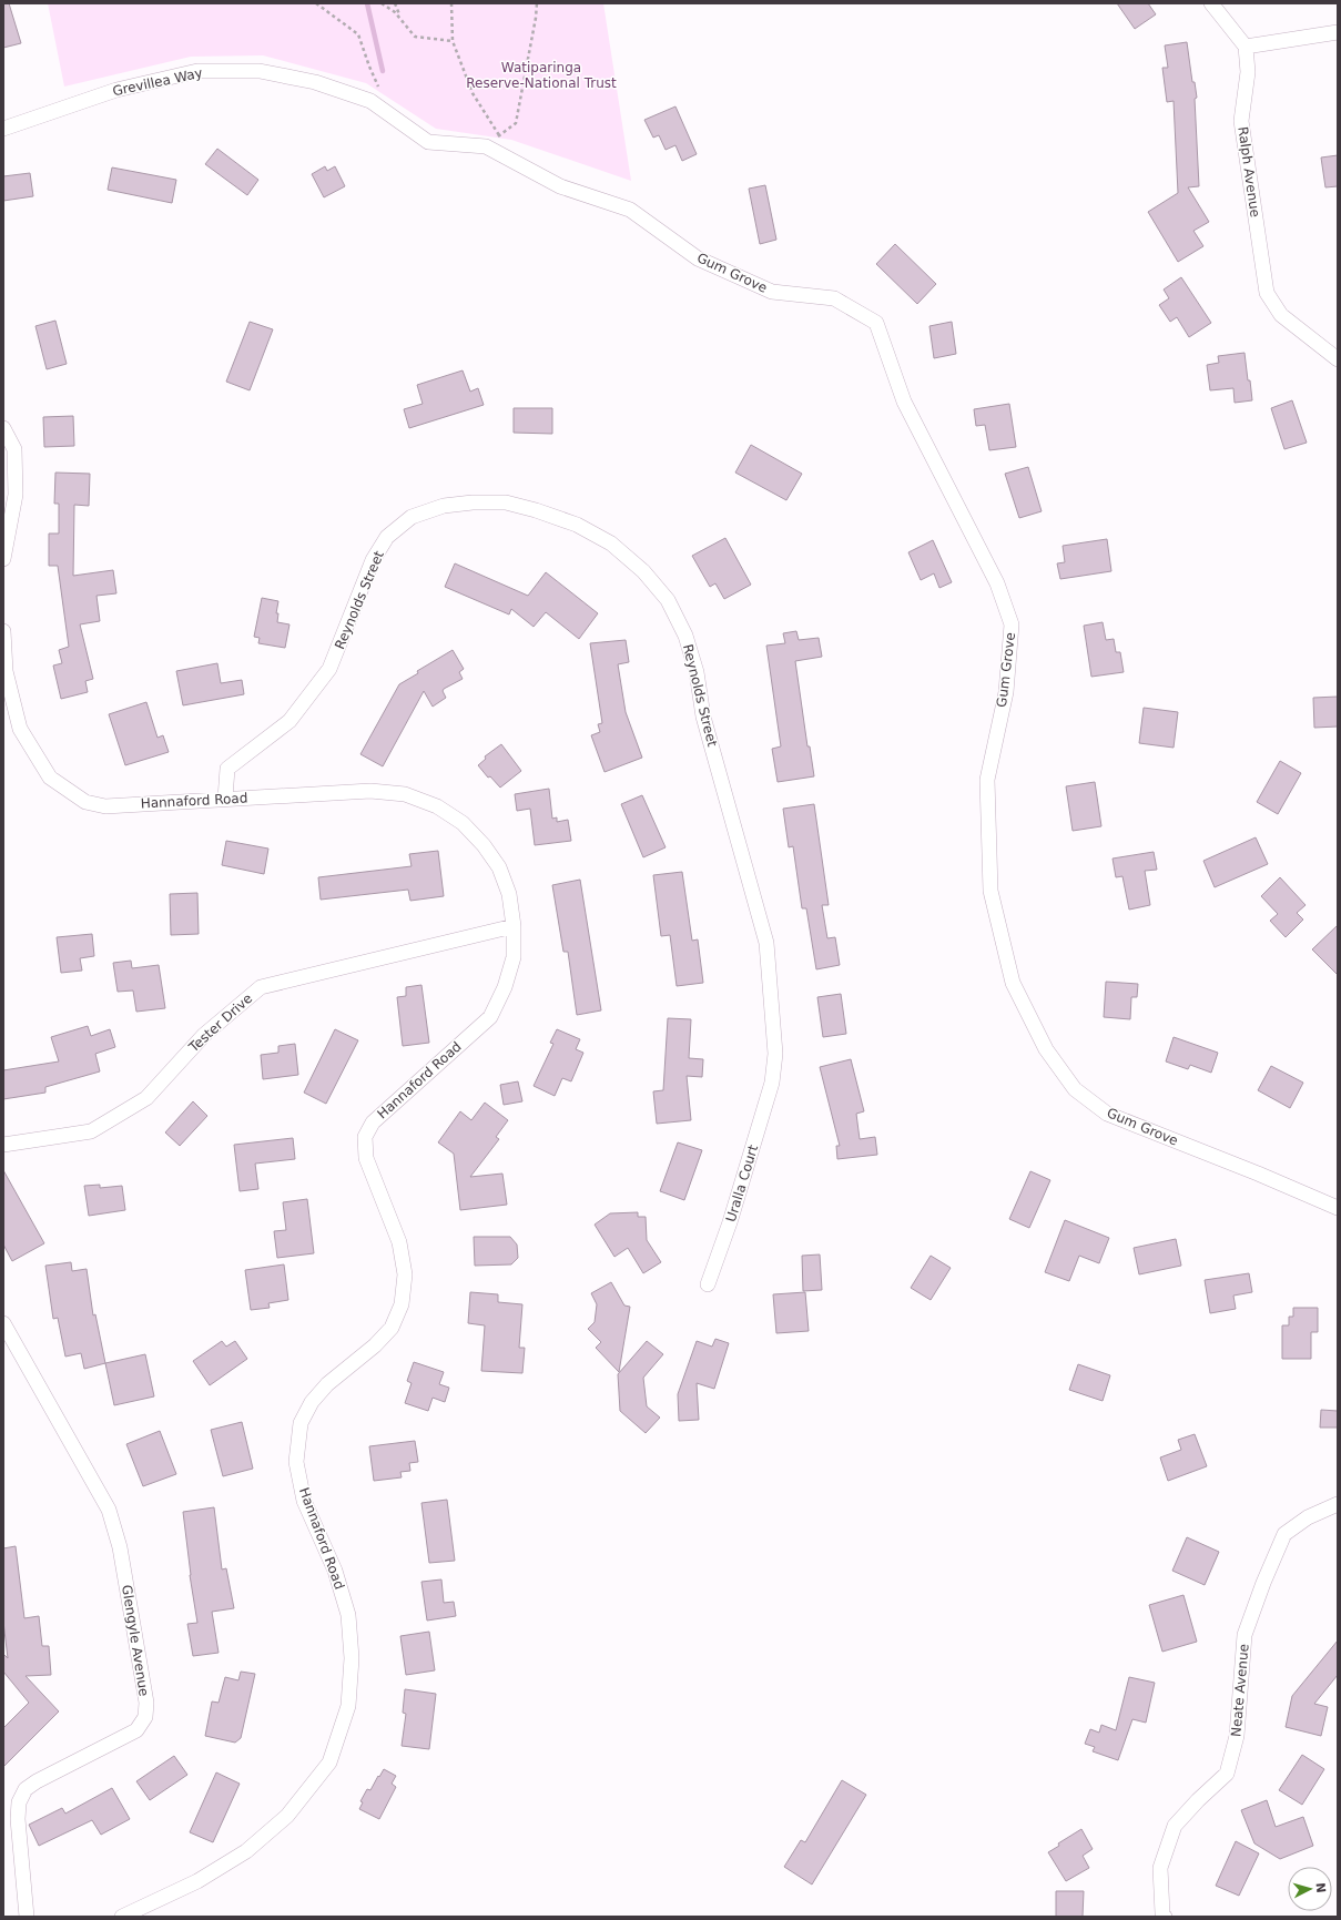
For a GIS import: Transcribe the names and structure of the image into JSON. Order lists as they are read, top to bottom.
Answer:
{
  "streets": {
    "street": [
      "Grevillea Way",
      "Ralph Avenue",
      "Gum Grove",
      "Reynolds Street",
      "Hannaford Road",
      "Tester Drive",
      "Uralla Court",
      "Glengyle Avenue",
      "Neate Avenue"
    ]
  },
  "crossings": [
    ["Grevillea Way", "Gum Grove"],
    ["Reynolds Street", "Hannaford Road"],
    ["Reynolds Street", "Uralla Court"],
    ["Hannaford Road", "Tester Drive"]
  ],
  "parks": ["Watiparinga Reserve-National Trust"],
  "north": "right"
}
